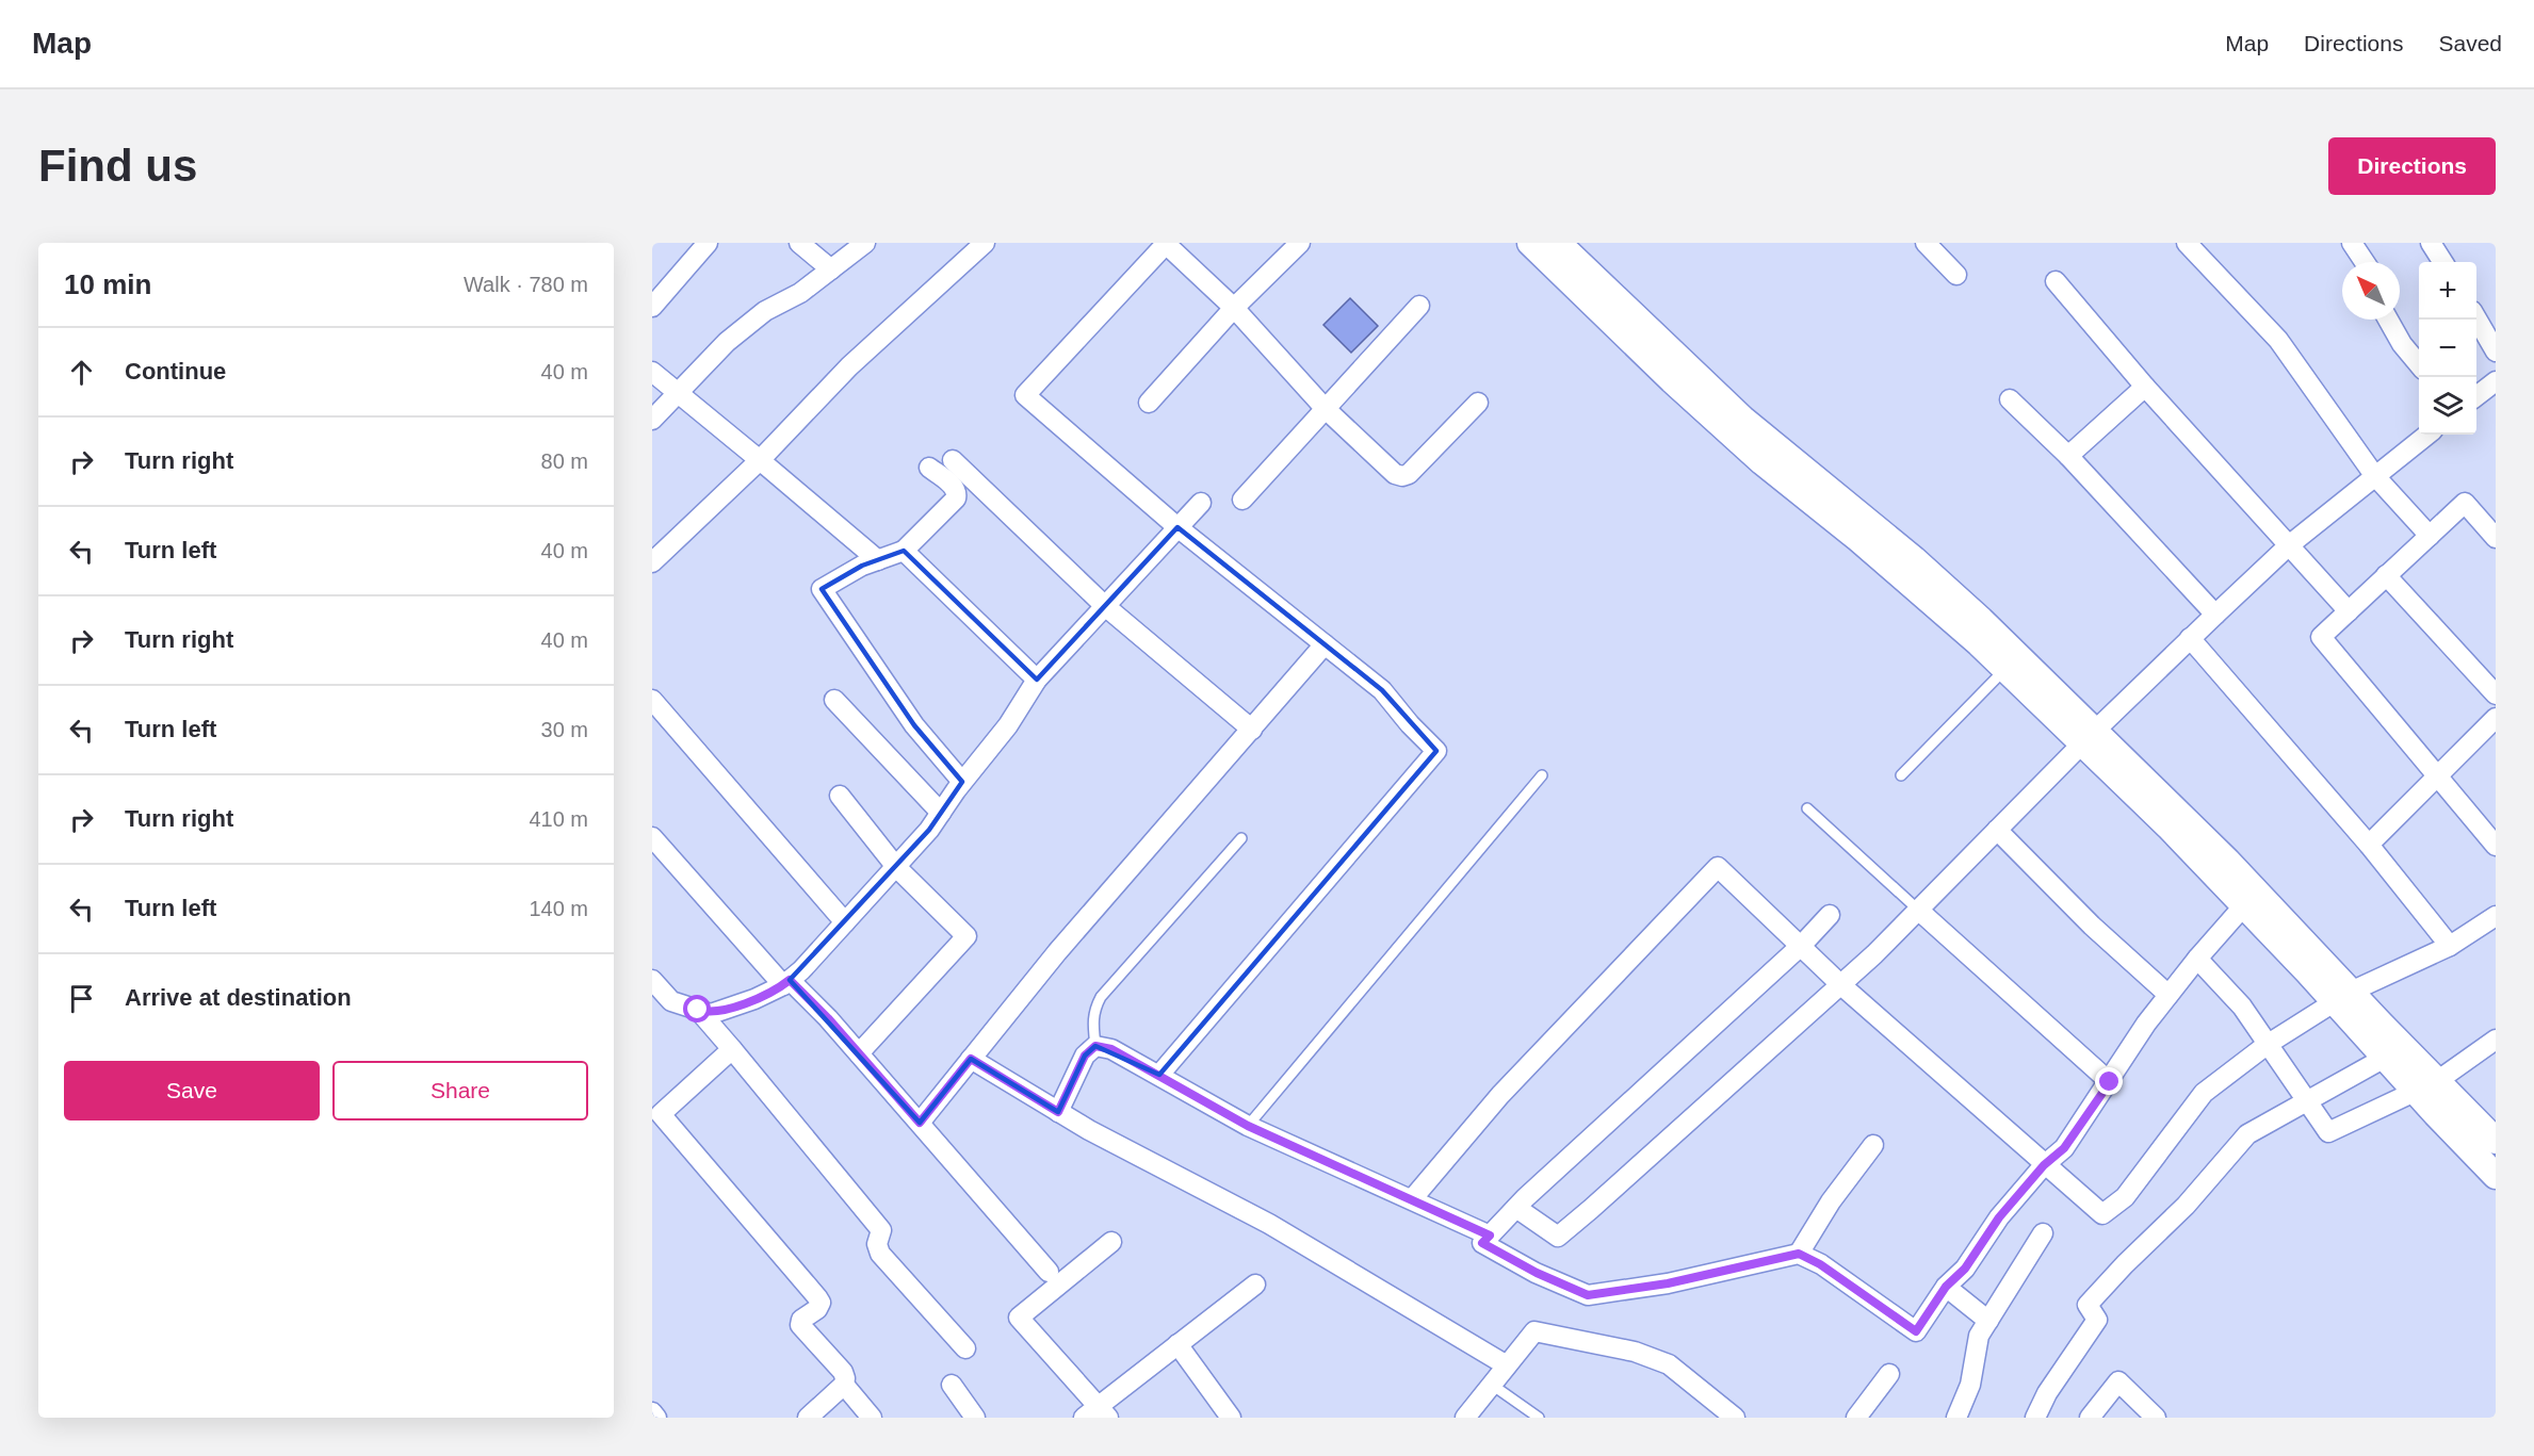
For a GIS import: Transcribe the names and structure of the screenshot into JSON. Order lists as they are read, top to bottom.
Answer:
{
  "north": "top left",
  "page": {
    "header": "Map",
    "nav": ["Map", "Directions", "Saved"],
    "buttons": [
      "Directions",
      ["Save", "Share"]
    ],
    "title": "Find us",
    "heading": ["10 min", "Walk · 780 m"],
    "map_buttons": ["+", "−"],
    "list": [
      ["Continue", "40 m"],
      ["Turn right", "80 m"],
      ["Turn left", "40 m"],
      ["Turn right", "40 m"],
      ["Turn left", "30 m"],
      ["Turn right", "410 m"],
      ["Turn left", "140 m"],
      "Arrive at destination"
    ]
  }
}
